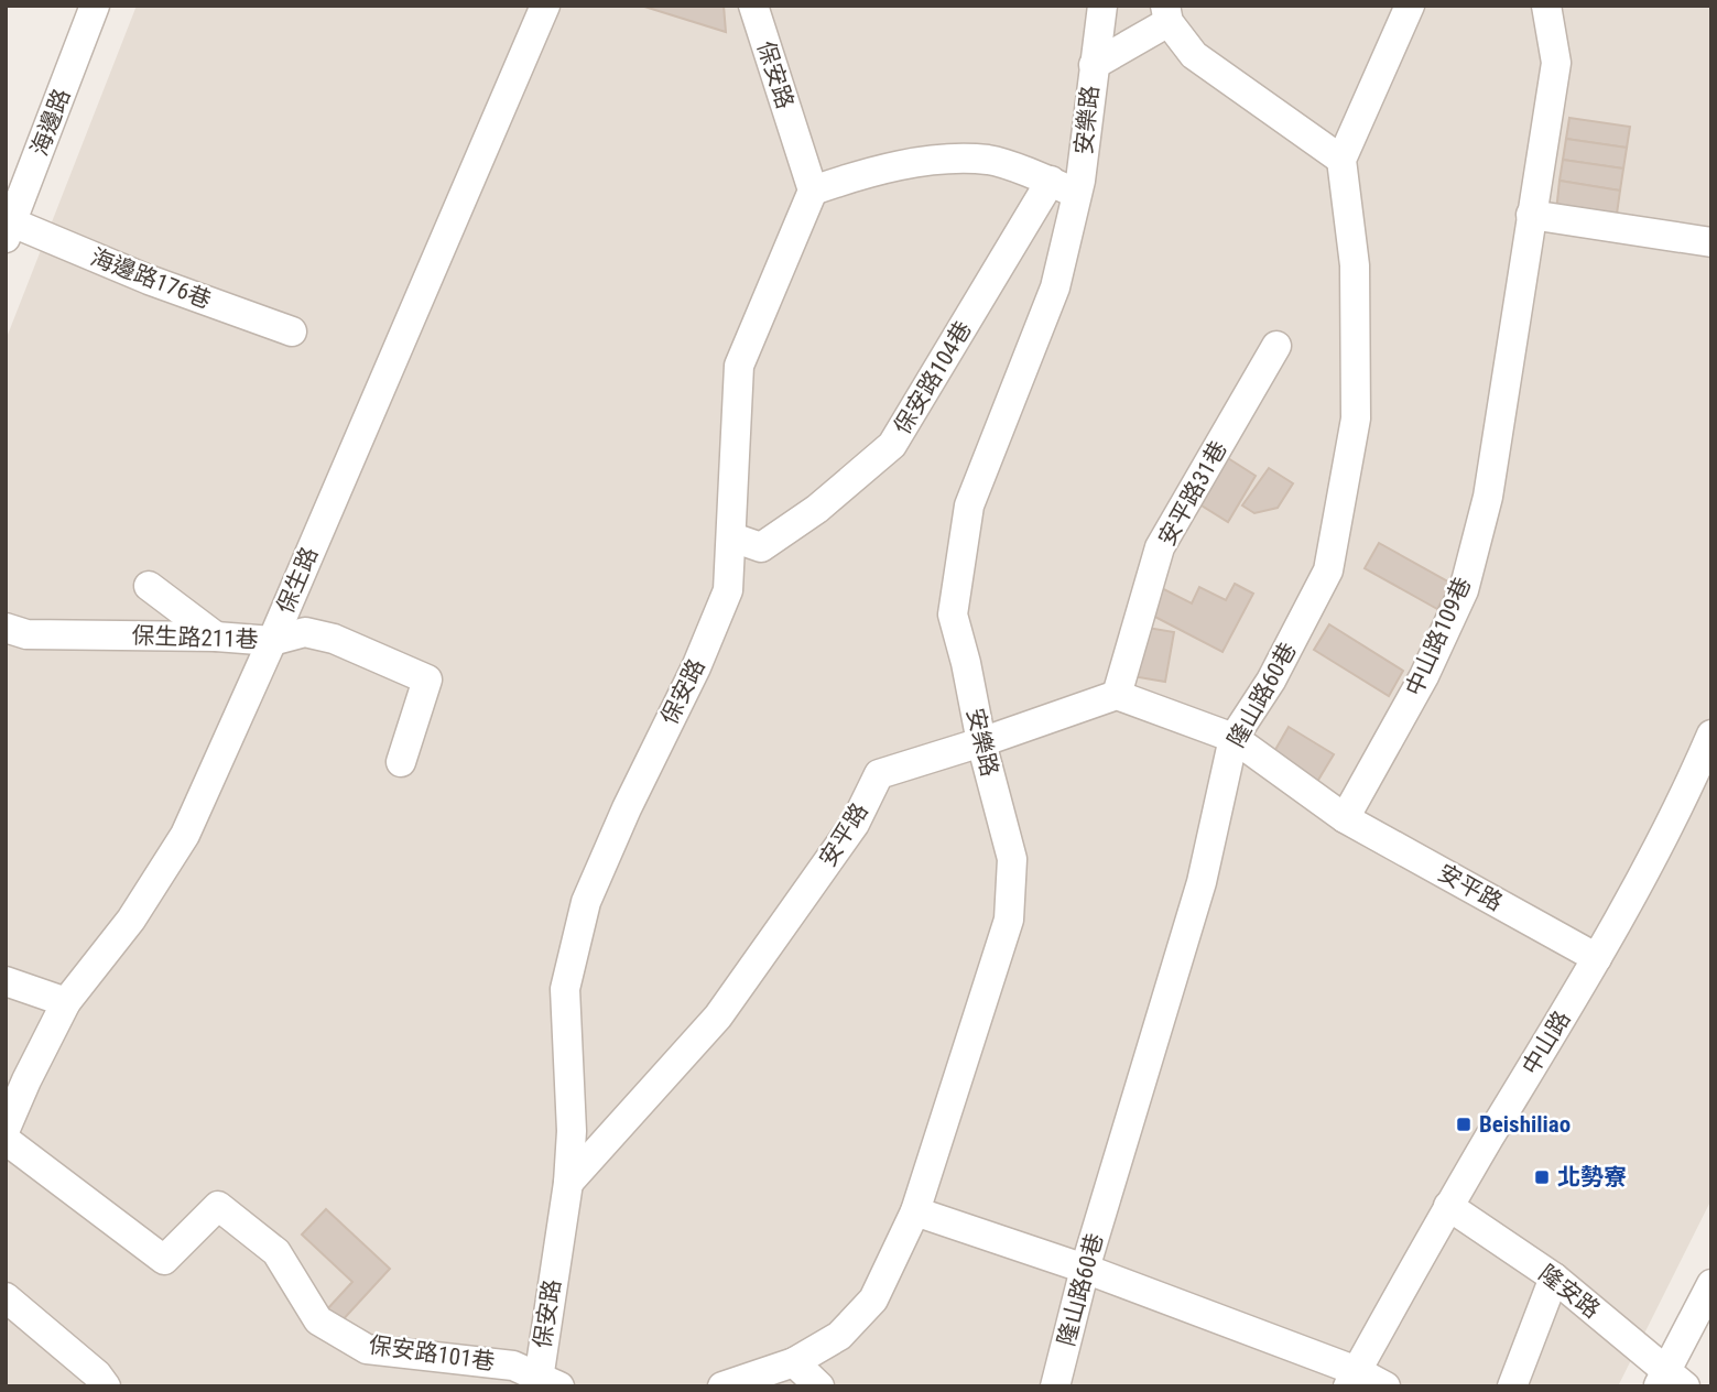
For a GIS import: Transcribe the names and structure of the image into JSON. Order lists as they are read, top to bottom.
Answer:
{
  "streets": {
    "street": [
      "保安路",
      "安樂路",
      "海邊路",
      "海邊路176巷",
      "保安路104巷",
      "安平路31巷",
      "保生路",
      "中山路109巷",
      "保生路211巷",
      "隆山路60巷",
      "安平路",
      "中山路",
      "隆安路",
      "保安路101巷"
    ]
  },
  "crossings": [
    ["保安路", "保安路104巷"],
    ["保安路", "安平路"],
    ["保安路", "保安路101巷"],
    ["安樂路", "安平路"],
    ["海邊路", "海邊路176巷"],
    ["安平路31巷", "安平路"],
    ["保生路", "保生路211巷"],
    ["中山路109巷", "安平路"],
    ["安平路", "中山路"],
    ["中山路", "隆安路"]
  ],
  "places": {
    "transit": ["Beishiliao", "北勢寮"]
  }
}
